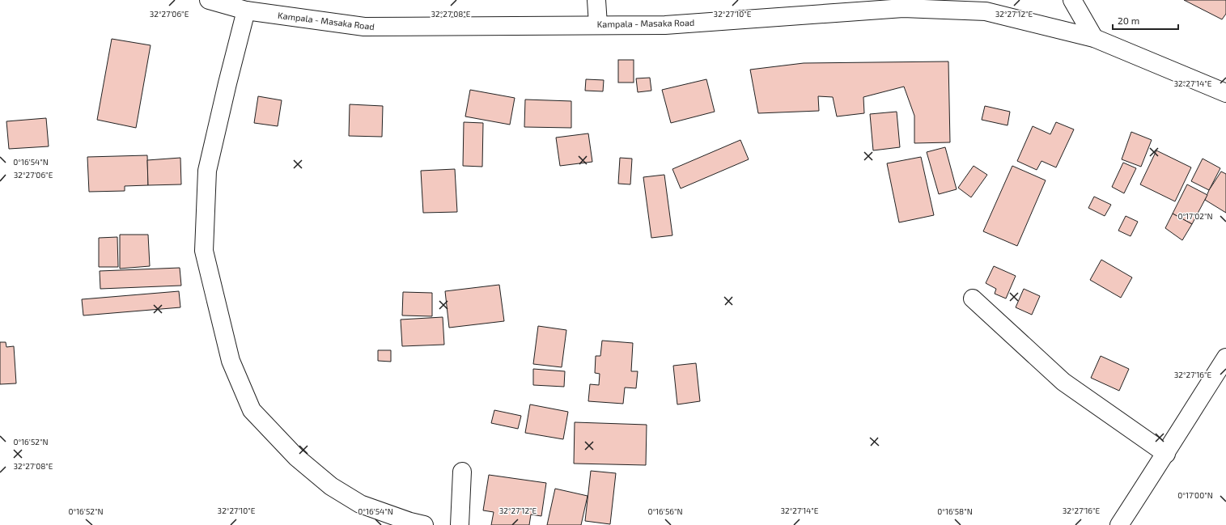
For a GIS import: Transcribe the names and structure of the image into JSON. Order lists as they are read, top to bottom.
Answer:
{
  "streets": {
    "street": ["Kampala - Masaka Road"]
  },
  "scale_bar": "20 m",
  "coordinates": [
    "32°27'06\"E",
    "32°27'08\"E",
    "32°27'10\"E",
    "32°27'12\"E",
    "32°27'14\"E",
    "0°16'54\"N",
    "0°17'02\"N",
    "32°27'16\"E",
    "0°16'52\"N",
    "0°17'00\"N",
    "0°16'56\"N",
    "0°16'58\"N"
  ]
}
